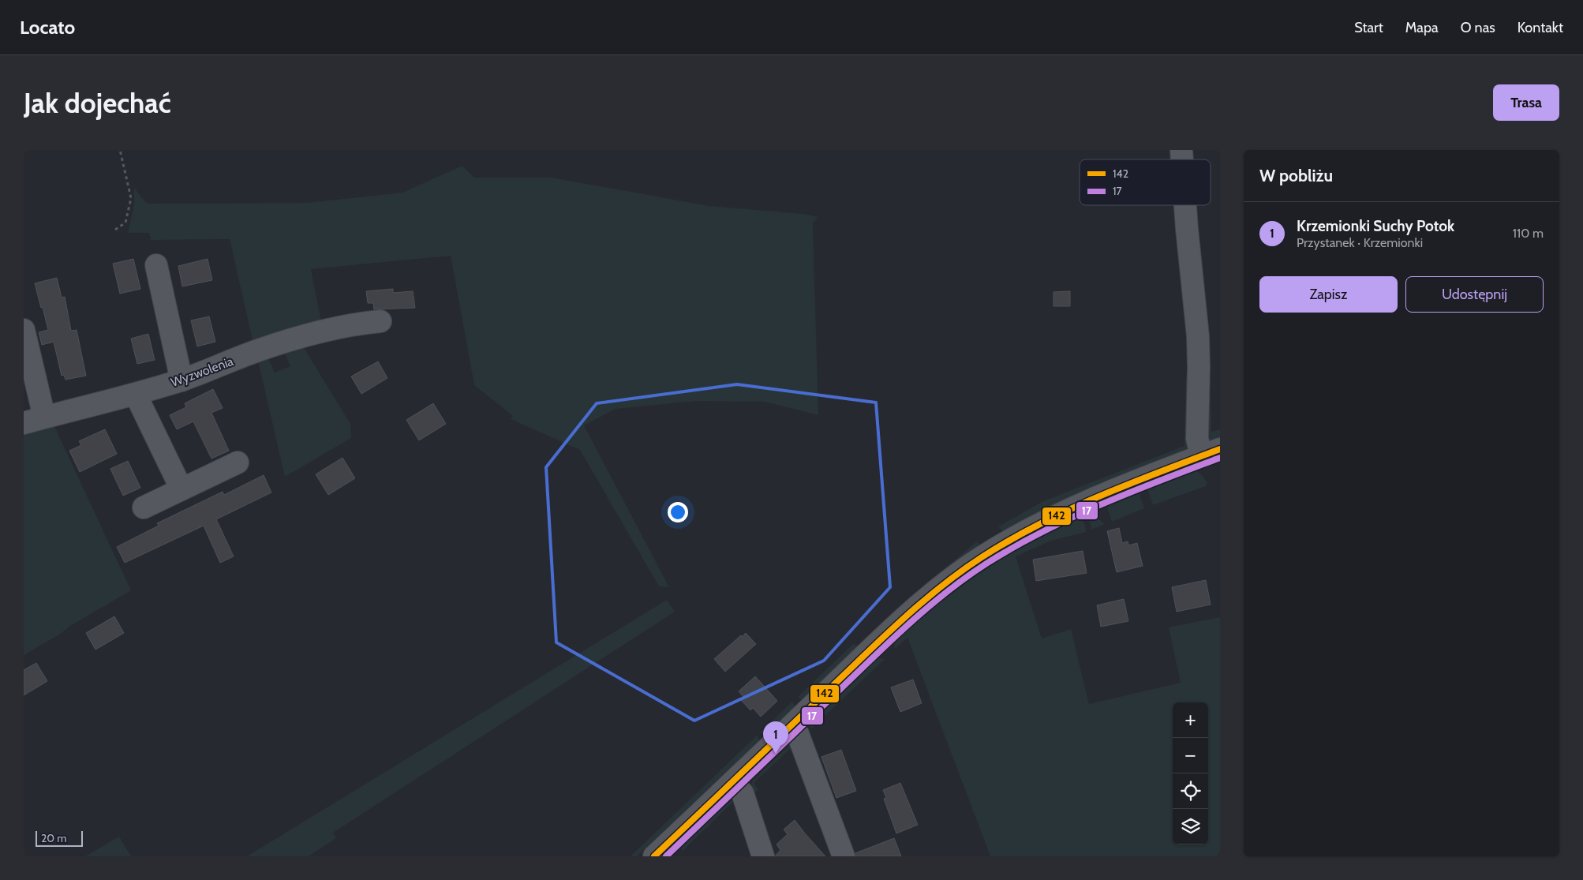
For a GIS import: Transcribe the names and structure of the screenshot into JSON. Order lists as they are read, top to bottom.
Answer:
{
  "streets": {
    "street": ["Wyzwolenia"]
  },
  "lines": ["transit line 142", "transit line 17"],
  "legend": ["142", "17"],
  "scale_bar": "20 m",
  "page": {
    "header": "Locato",
    "nav": [
      "Start",
      "Mapa",
      "O nas",
      "Kontakt"
    ],
    "buttons": [
      "Trasa",
      ["Zapisz", "Udostępnij"]
    ],
    "title": "Jak dojechać",
    "heading": "W pobliżu",
    "list": [
      {
        "mark": "1",
        "name": "Krzemionki Suchy Potok",
        "note": "Przystanek · Krzemionki",
        "value": "110 m"
      }
    ],
    "map_buttons": ["+", "−"],
    "pins": "1",
    "scale": "20 m"
  }
}
